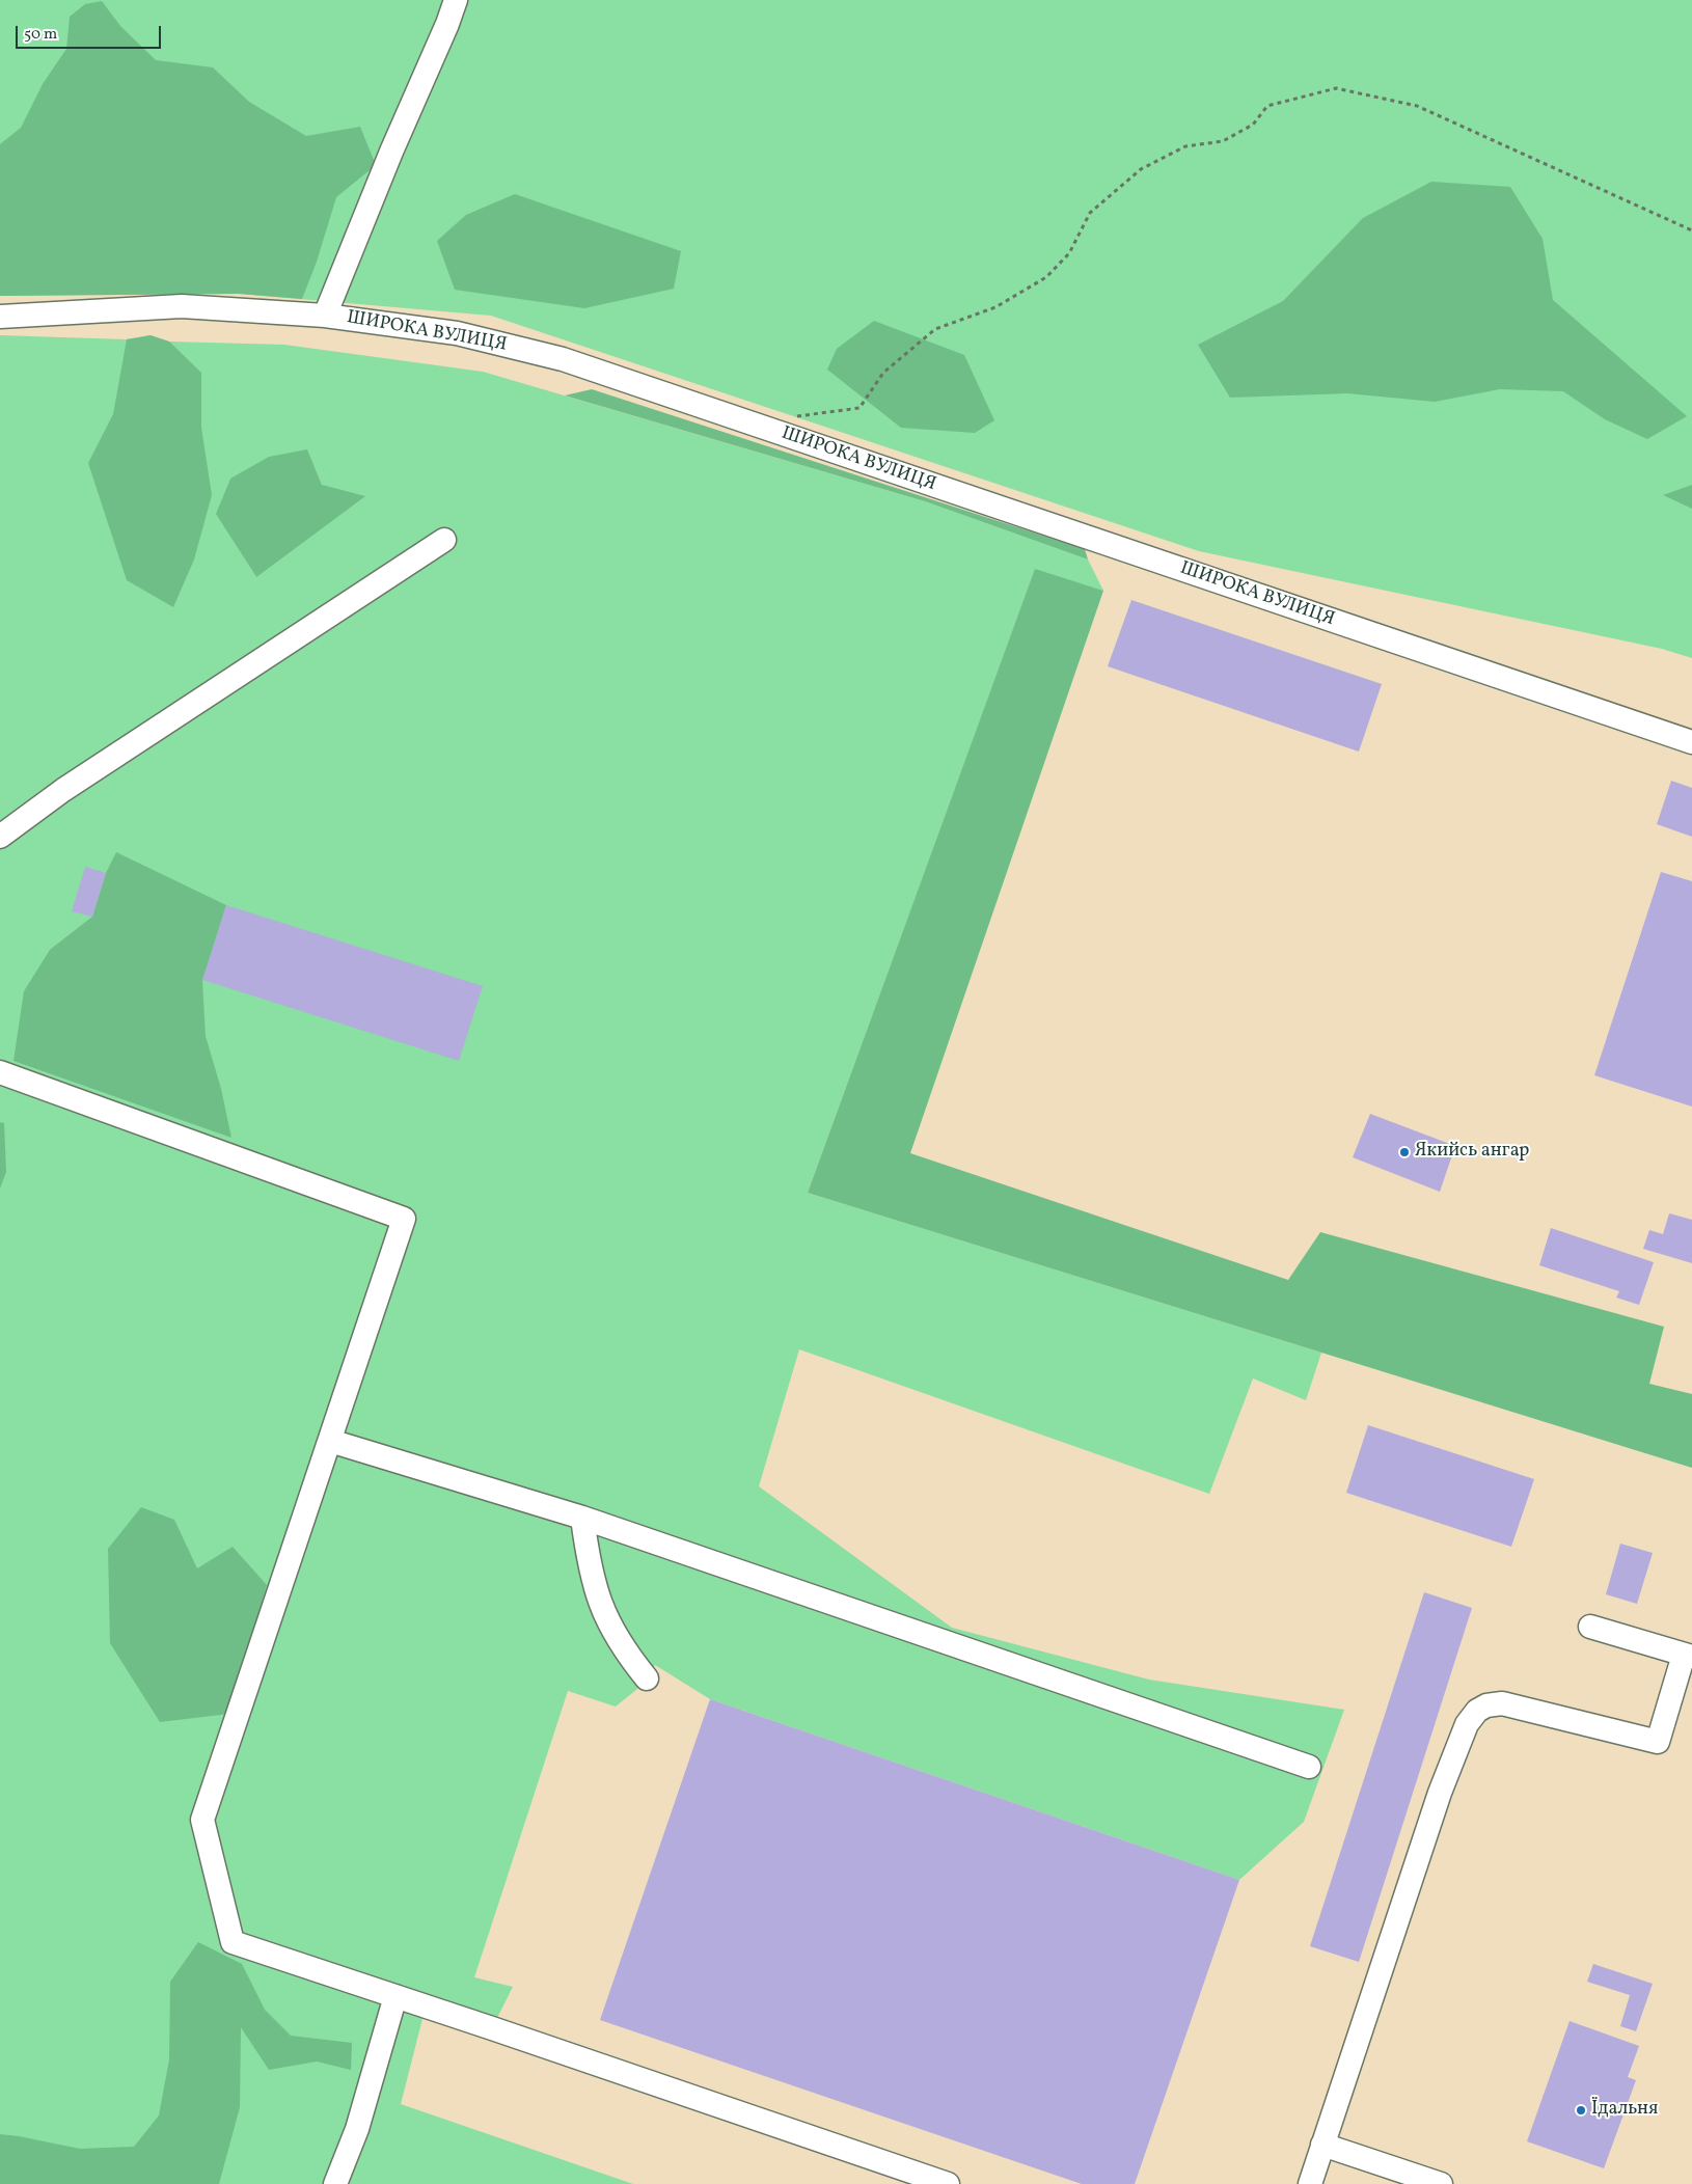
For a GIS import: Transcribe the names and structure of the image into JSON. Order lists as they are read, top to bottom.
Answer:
{
  "streets": {
    "street": ["ШИРОКА ВУЛИЦЯ"]
  },
  "places": ["Якийсь ангар", "Їдальня"],
  "scale_bar": "50 m"
}
